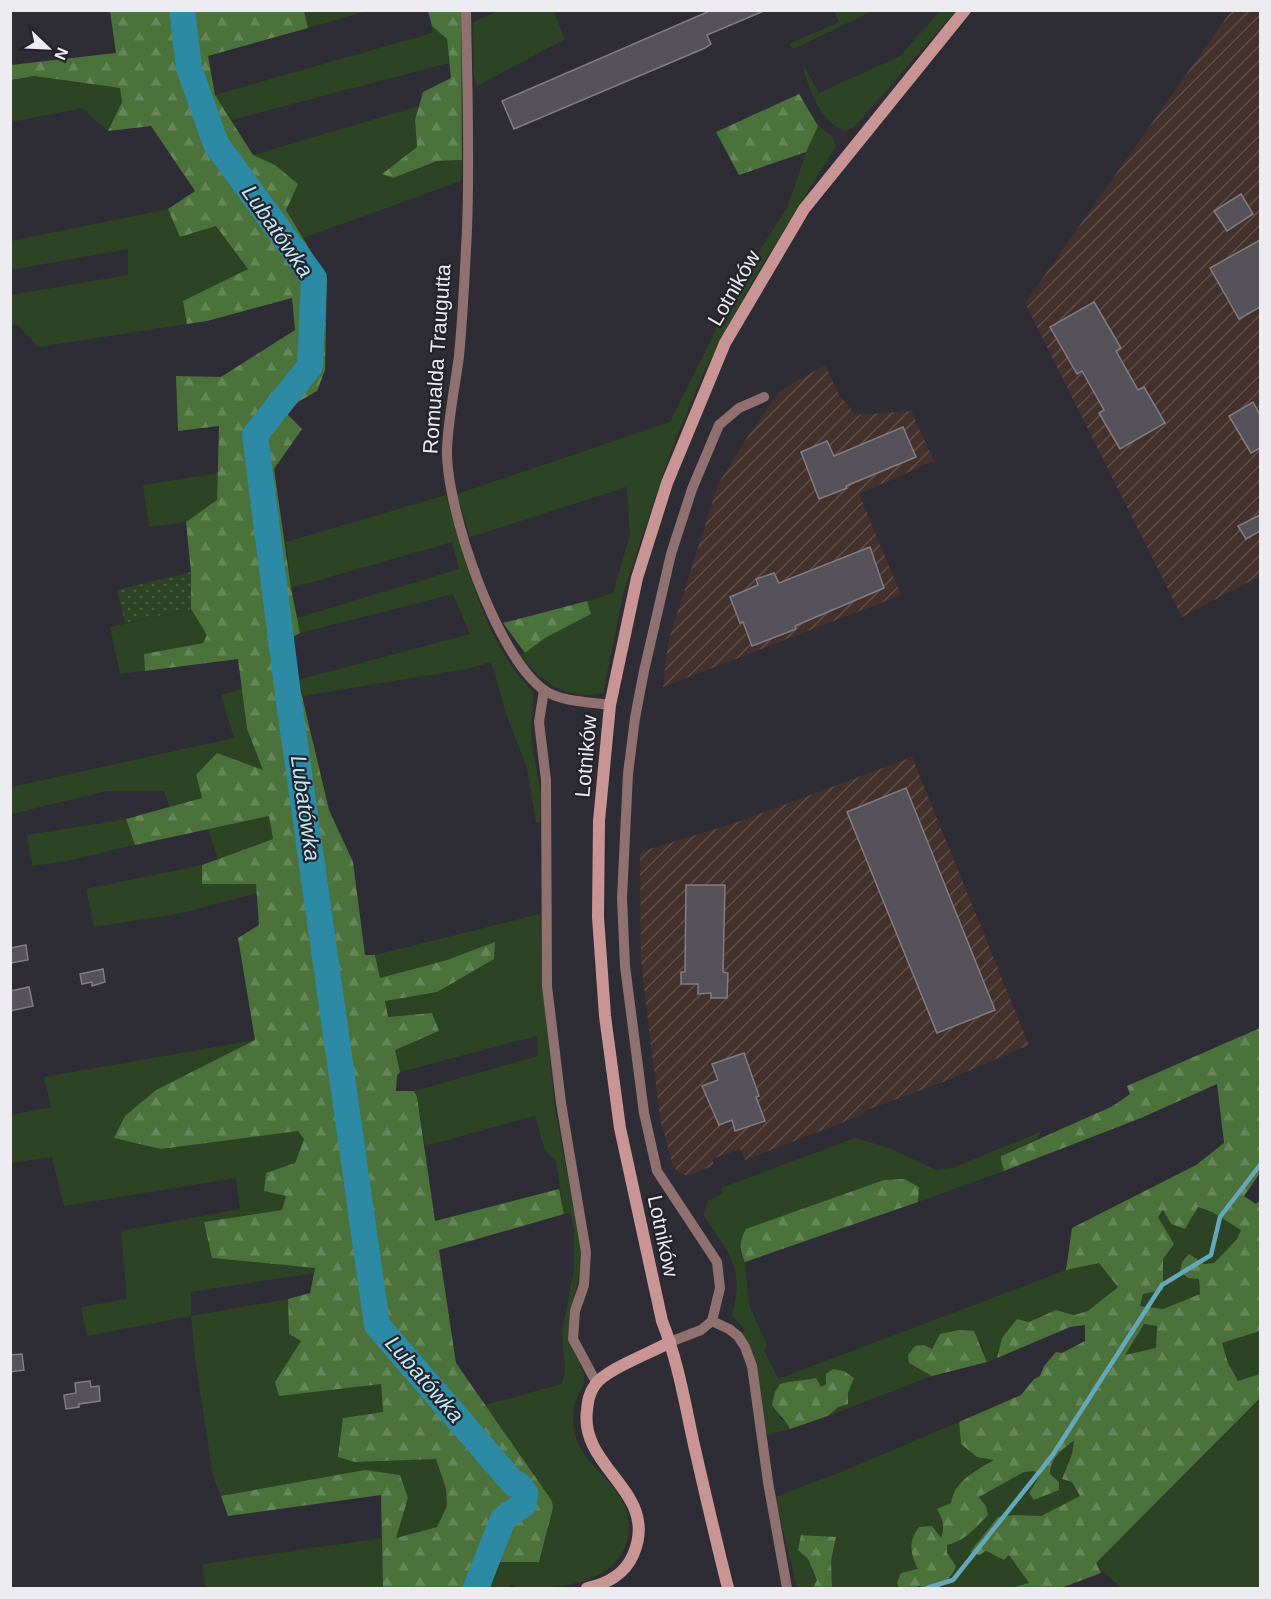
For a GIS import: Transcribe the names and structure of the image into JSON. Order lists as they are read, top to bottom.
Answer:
{
  "streets": {
    "street": ["Lotników", "Romualda Traugutta"]
  },
  "water": ["Lubatówka"],
  "north": "bottom right"
}
